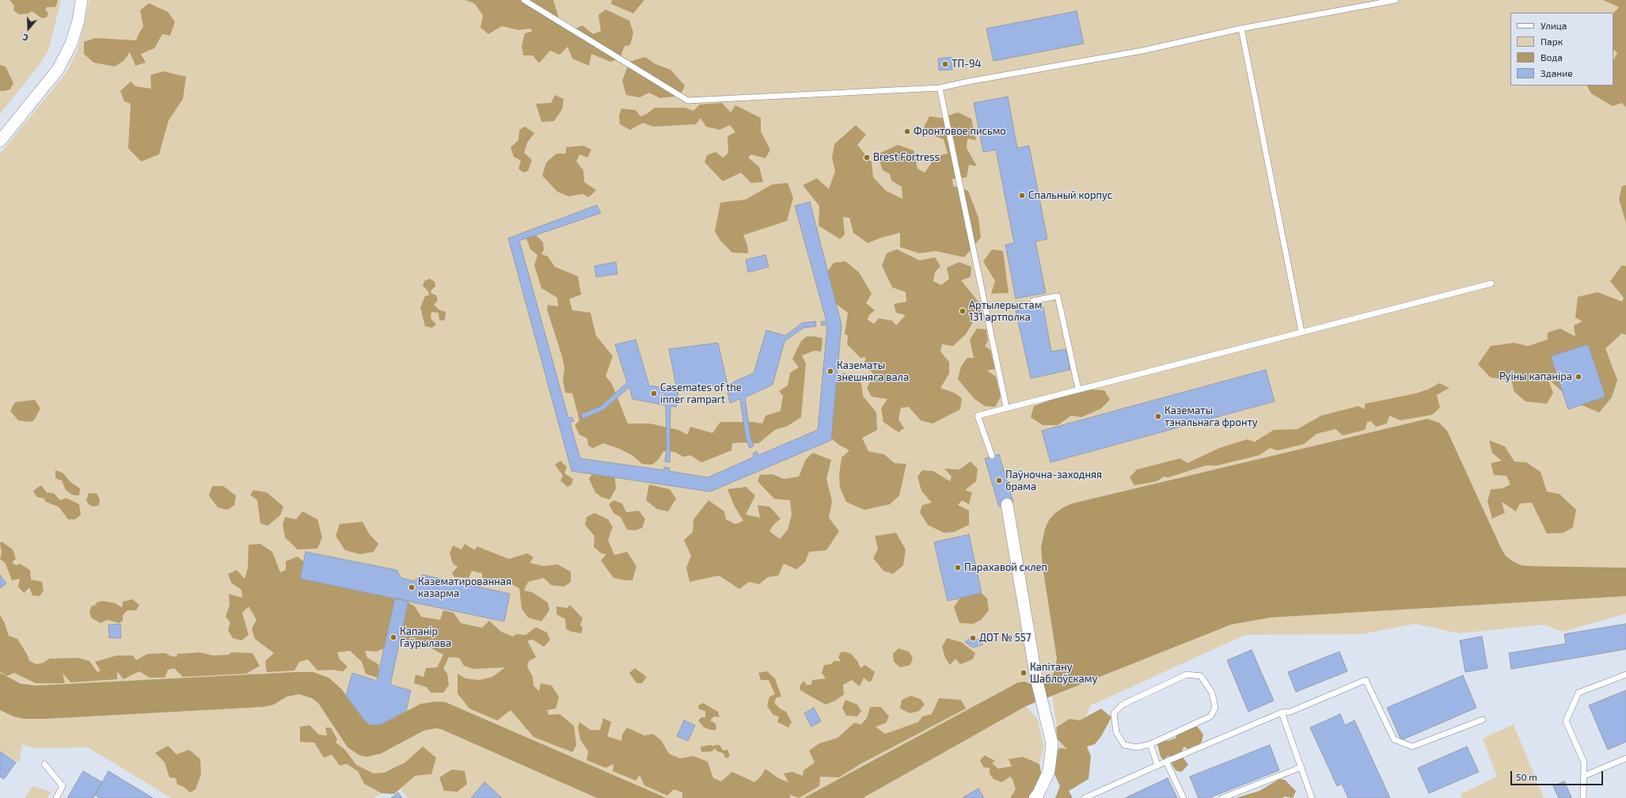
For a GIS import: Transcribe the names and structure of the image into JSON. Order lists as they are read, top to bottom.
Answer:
{
  "places": [
    "ТП-94",
    "Фронтовое письмо",
    "Brest Fortress",
    "Спальный корпус",
    "Артылерыстам 131 артполка",
    "Казематы знешняга вала",
    "Руіны капаніра",
    "Casemates of the inner rampart",
    "Казематы тэнальнага фронту",
    "Паўночна-заходняя брама",
    "Парахавой склеп",
    "Казематированная казарма",
    "Капанір Гаўрылава",
    "ДОТ № 557",
    "Капітану Шаблоўскаму"
  ],
  "legend": [
    "Улица",
    "Парк",
    "Вода",
    "Здание"
  ],
  "scale_bar": "50 m",
  "north": "bottom"
}
